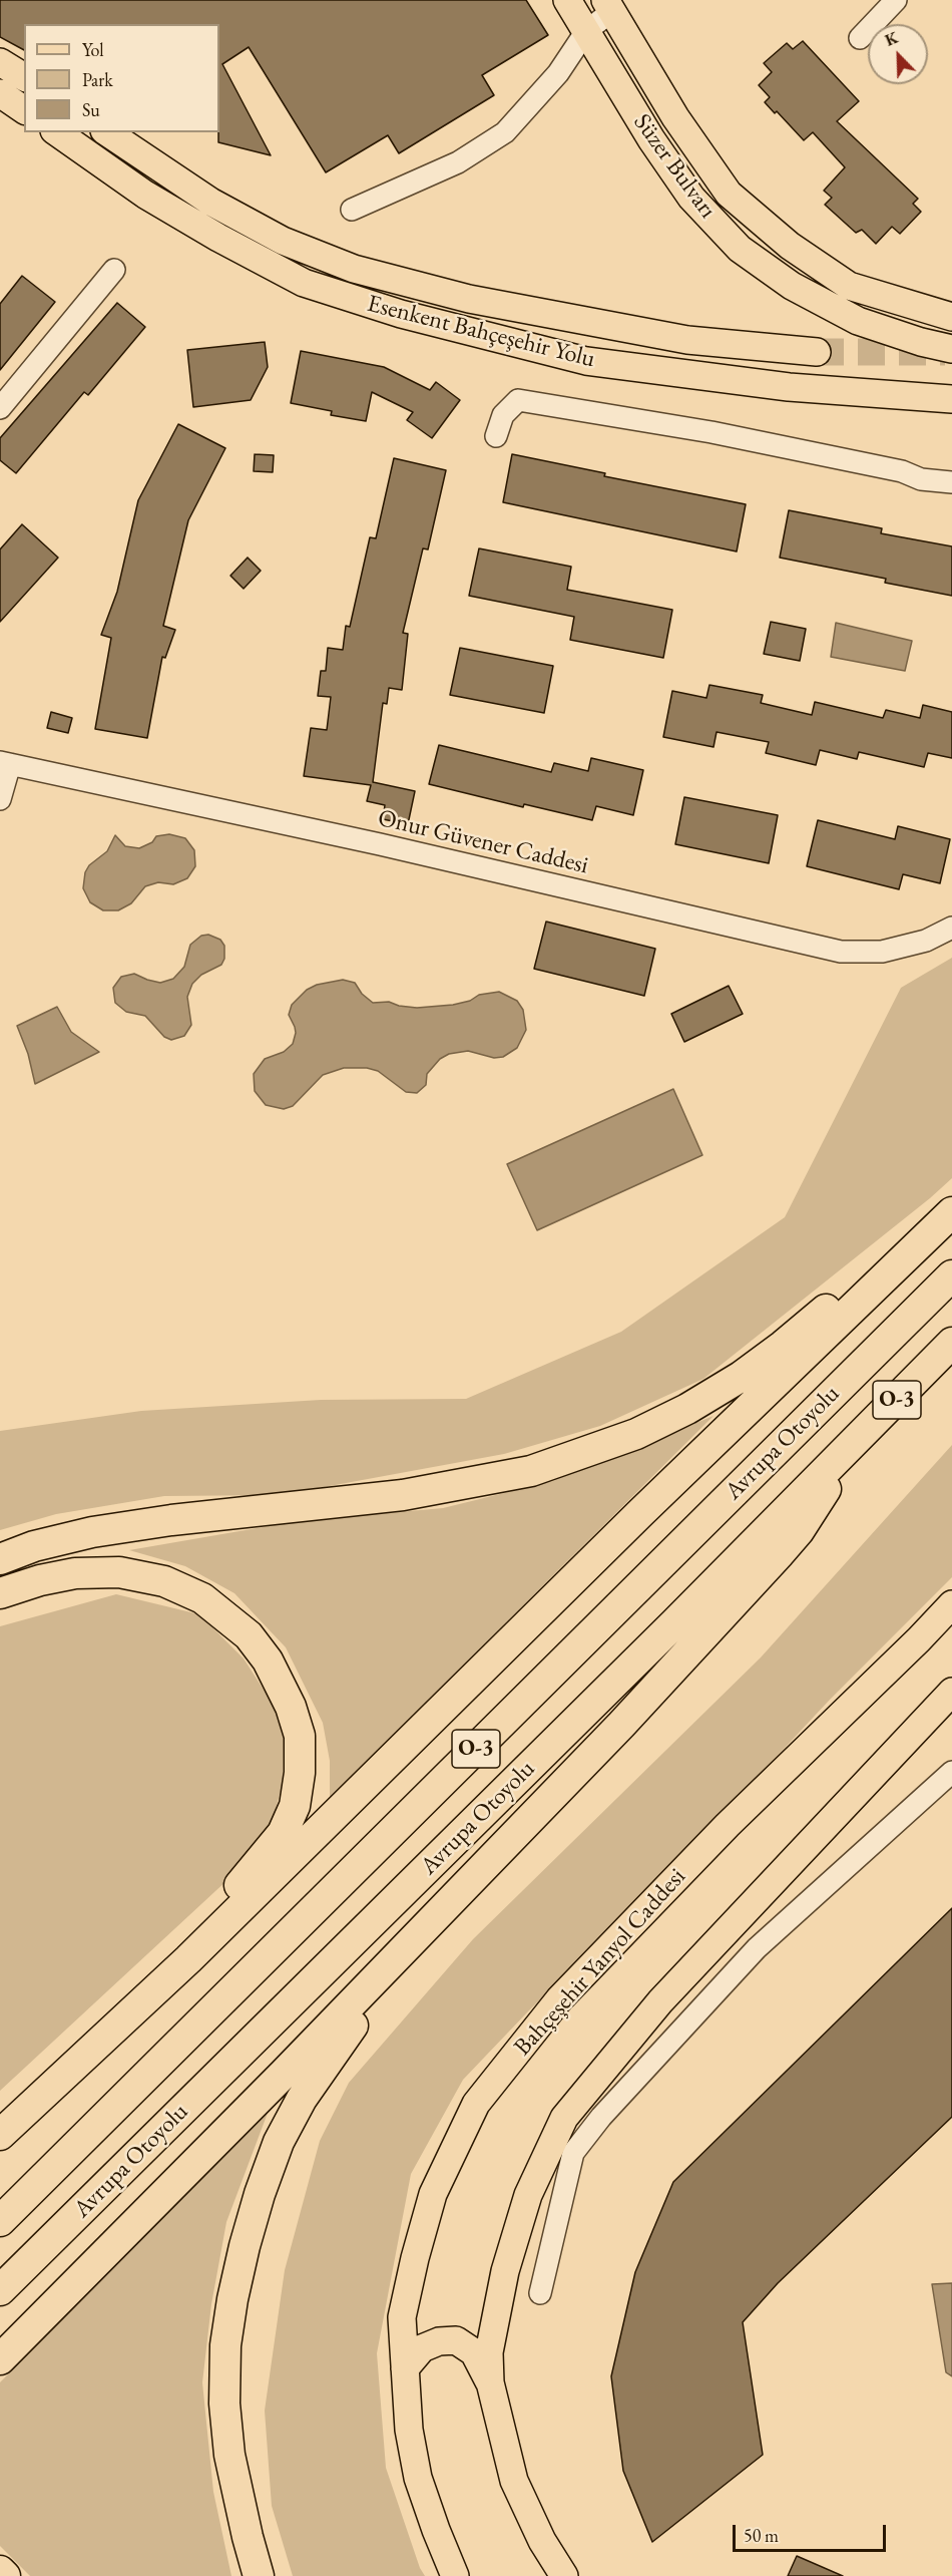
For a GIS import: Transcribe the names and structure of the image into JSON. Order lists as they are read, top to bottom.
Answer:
{
  "streets": {
    "highway": ["O-3", "Avrupa Otoyolu"],
    "main road": ["Süzer Bulvarı", "Esenkent Bahçeşehir Yolu", "Bahçeşehir Yanyol Caddesi"],
    "street": ["Onur Güvener Caddesi"]
  },
  "legend": ["Yol", "Park", "Su"],
  "scale_bar": "50 m",
  "north": "top left"
}
